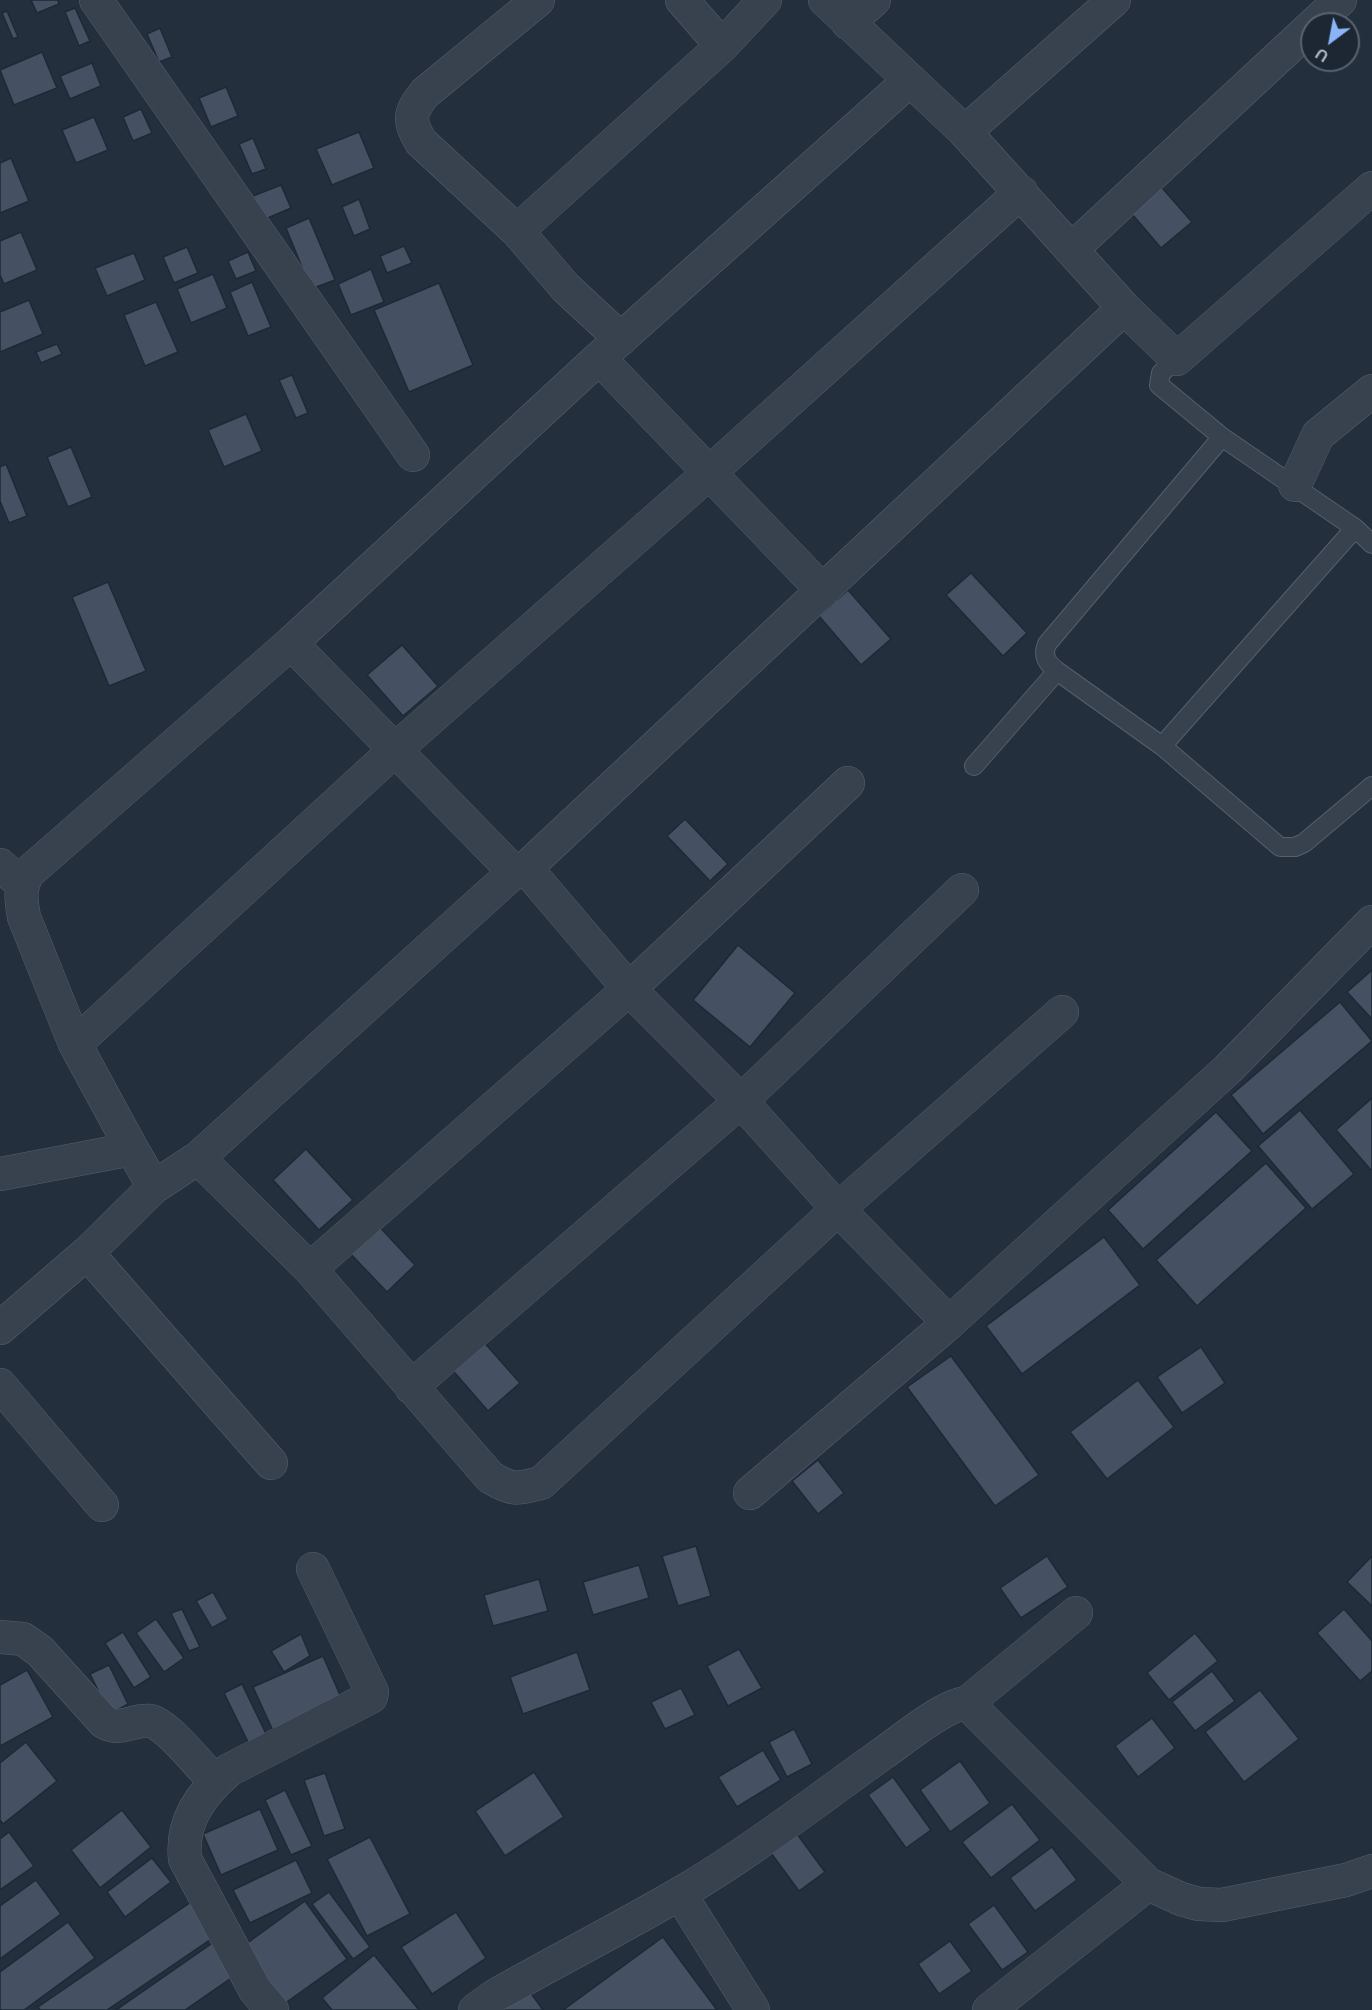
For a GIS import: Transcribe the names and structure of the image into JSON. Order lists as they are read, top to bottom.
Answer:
{
  "north": "bottom left"
}
